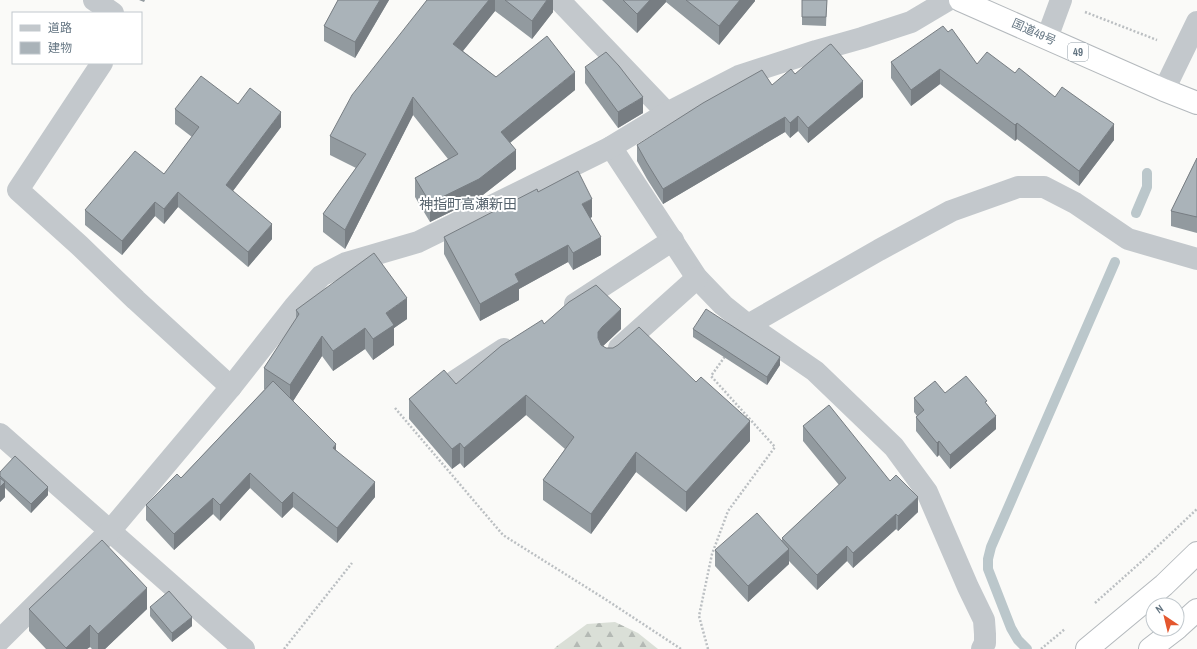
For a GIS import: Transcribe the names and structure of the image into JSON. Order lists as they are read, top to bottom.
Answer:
{
  "streets": {
    "highway": ["国道49号", "49"]
  },
  "districts": ["神指町高瀬新田"],
  "legend": ["道路", "建物"],
  "north": "top left"
}
